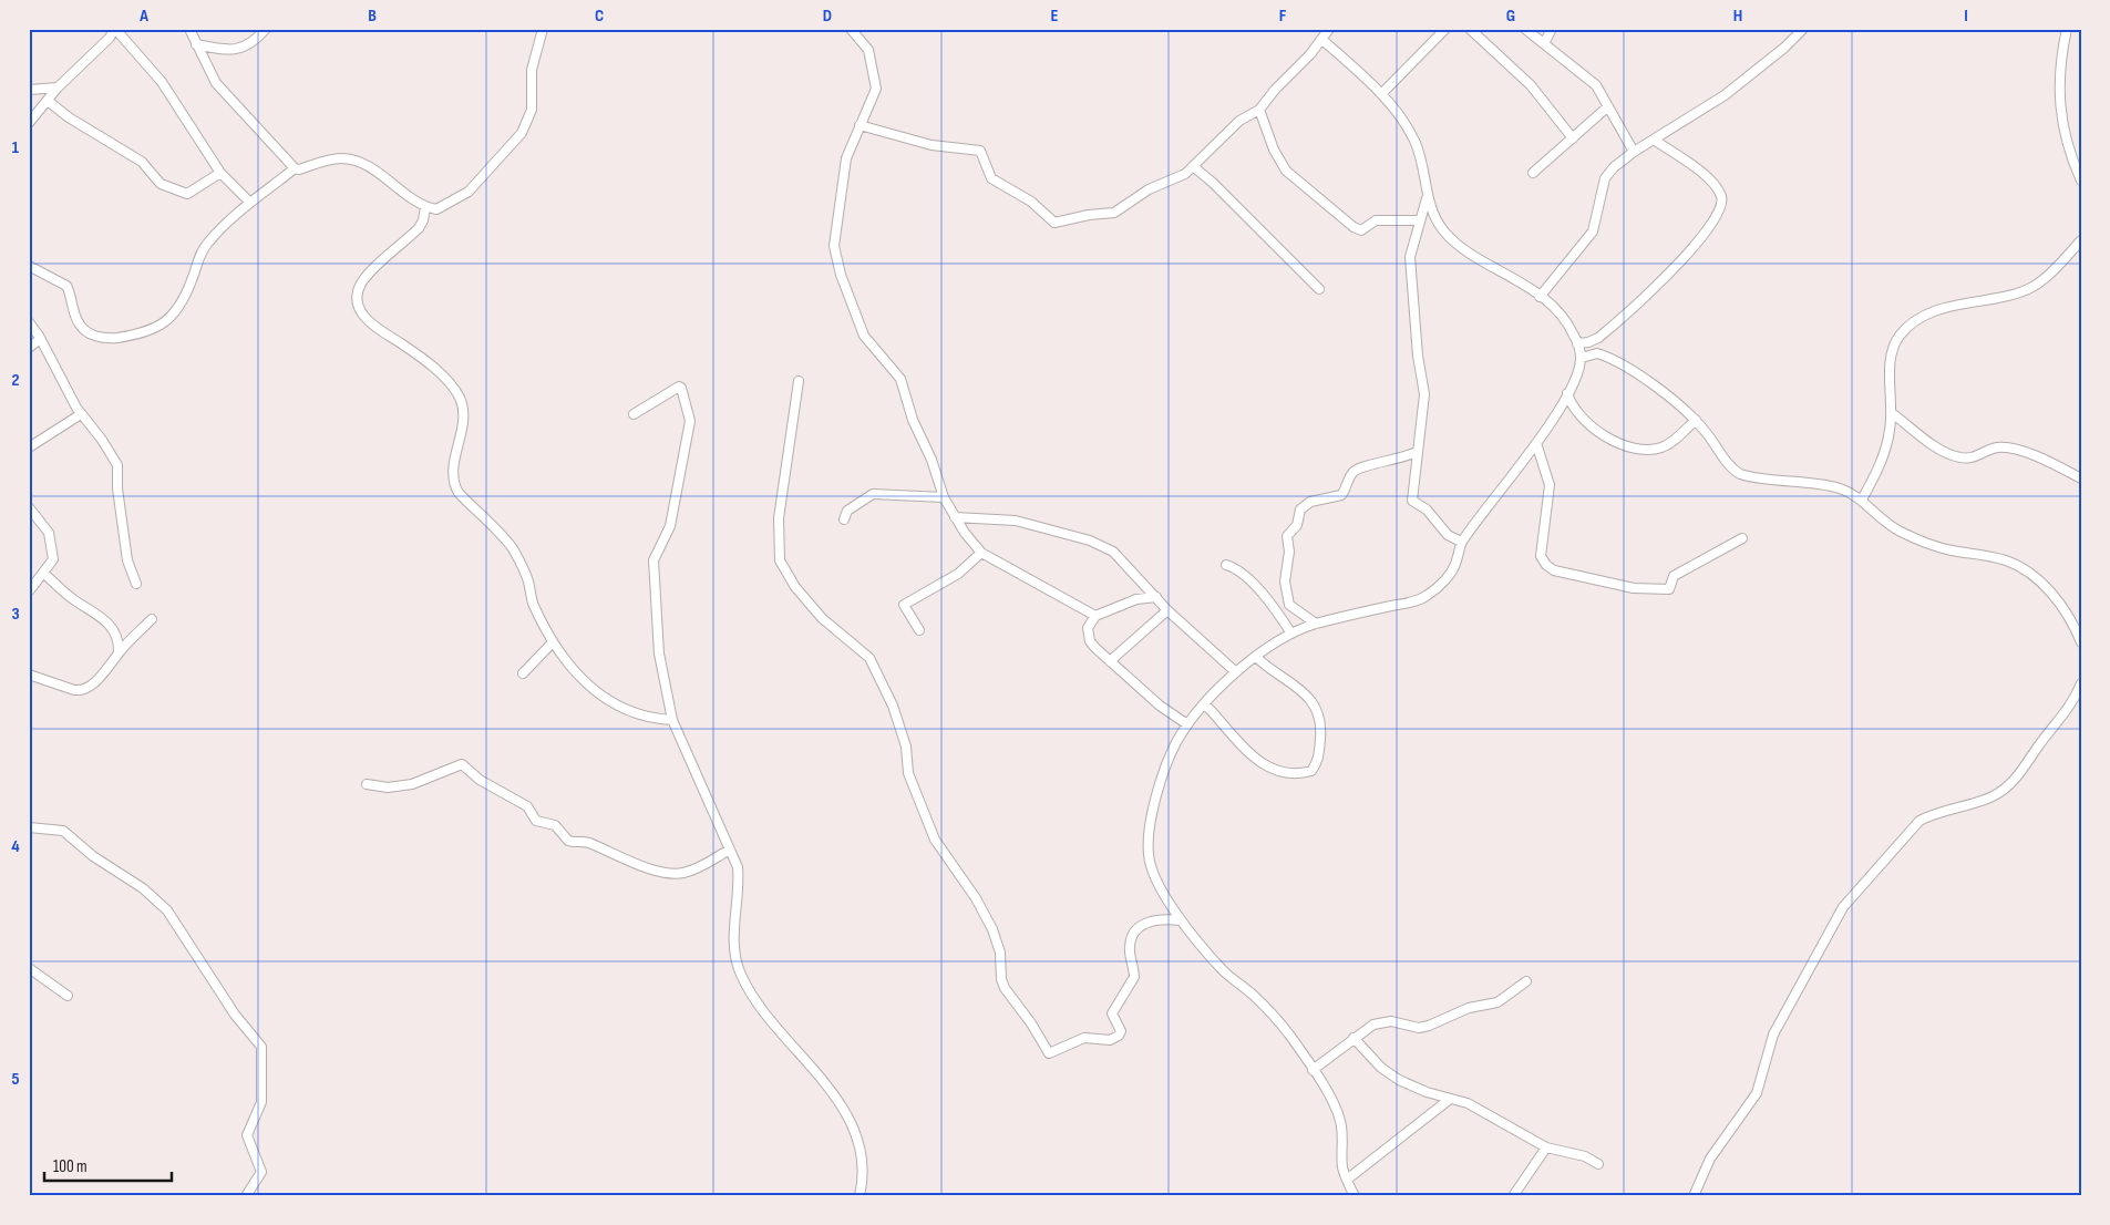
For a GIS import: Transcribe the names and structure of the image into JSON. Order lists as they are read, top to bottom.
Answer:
{
  "scale_bar": "100 m",
  "grid": {
    "columns": [
      "A",
      "B",
      "C",
      "D",
      "E",
      "F",
      "G",
      "H",
      "I"
    ],
    "rows": [
      "1",
      "2",
      "3",
      "4",
      "5"
    ]
  }
}
